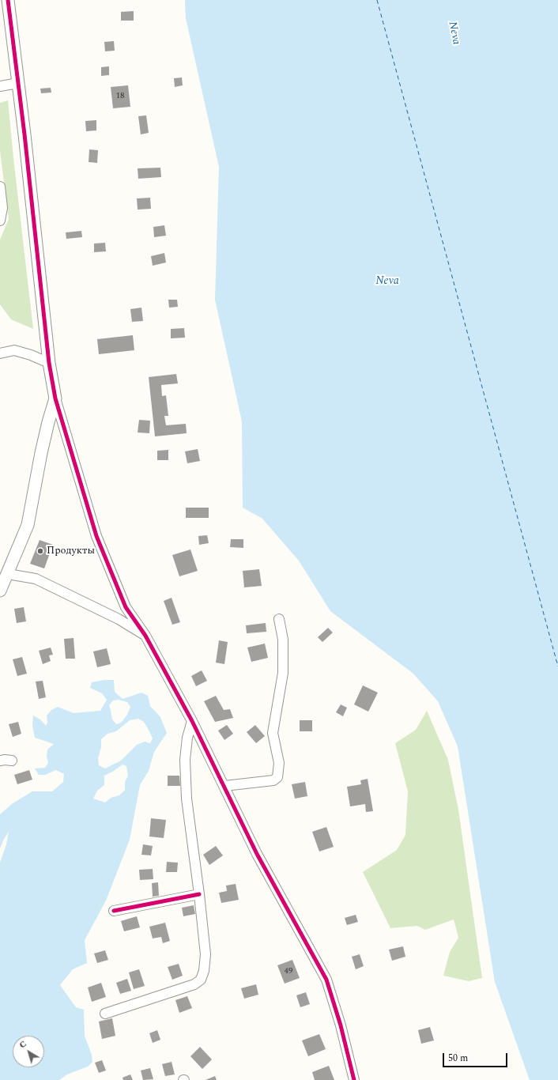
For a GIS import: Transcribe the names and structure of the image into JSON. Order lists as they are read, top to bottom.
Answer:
{
  "water": ["Neva"],
  "places": ["Продукты"],
  "house_numbers": ["18", "49"],
  "scale_bar": "50 m",
  "north": "top left"
}
